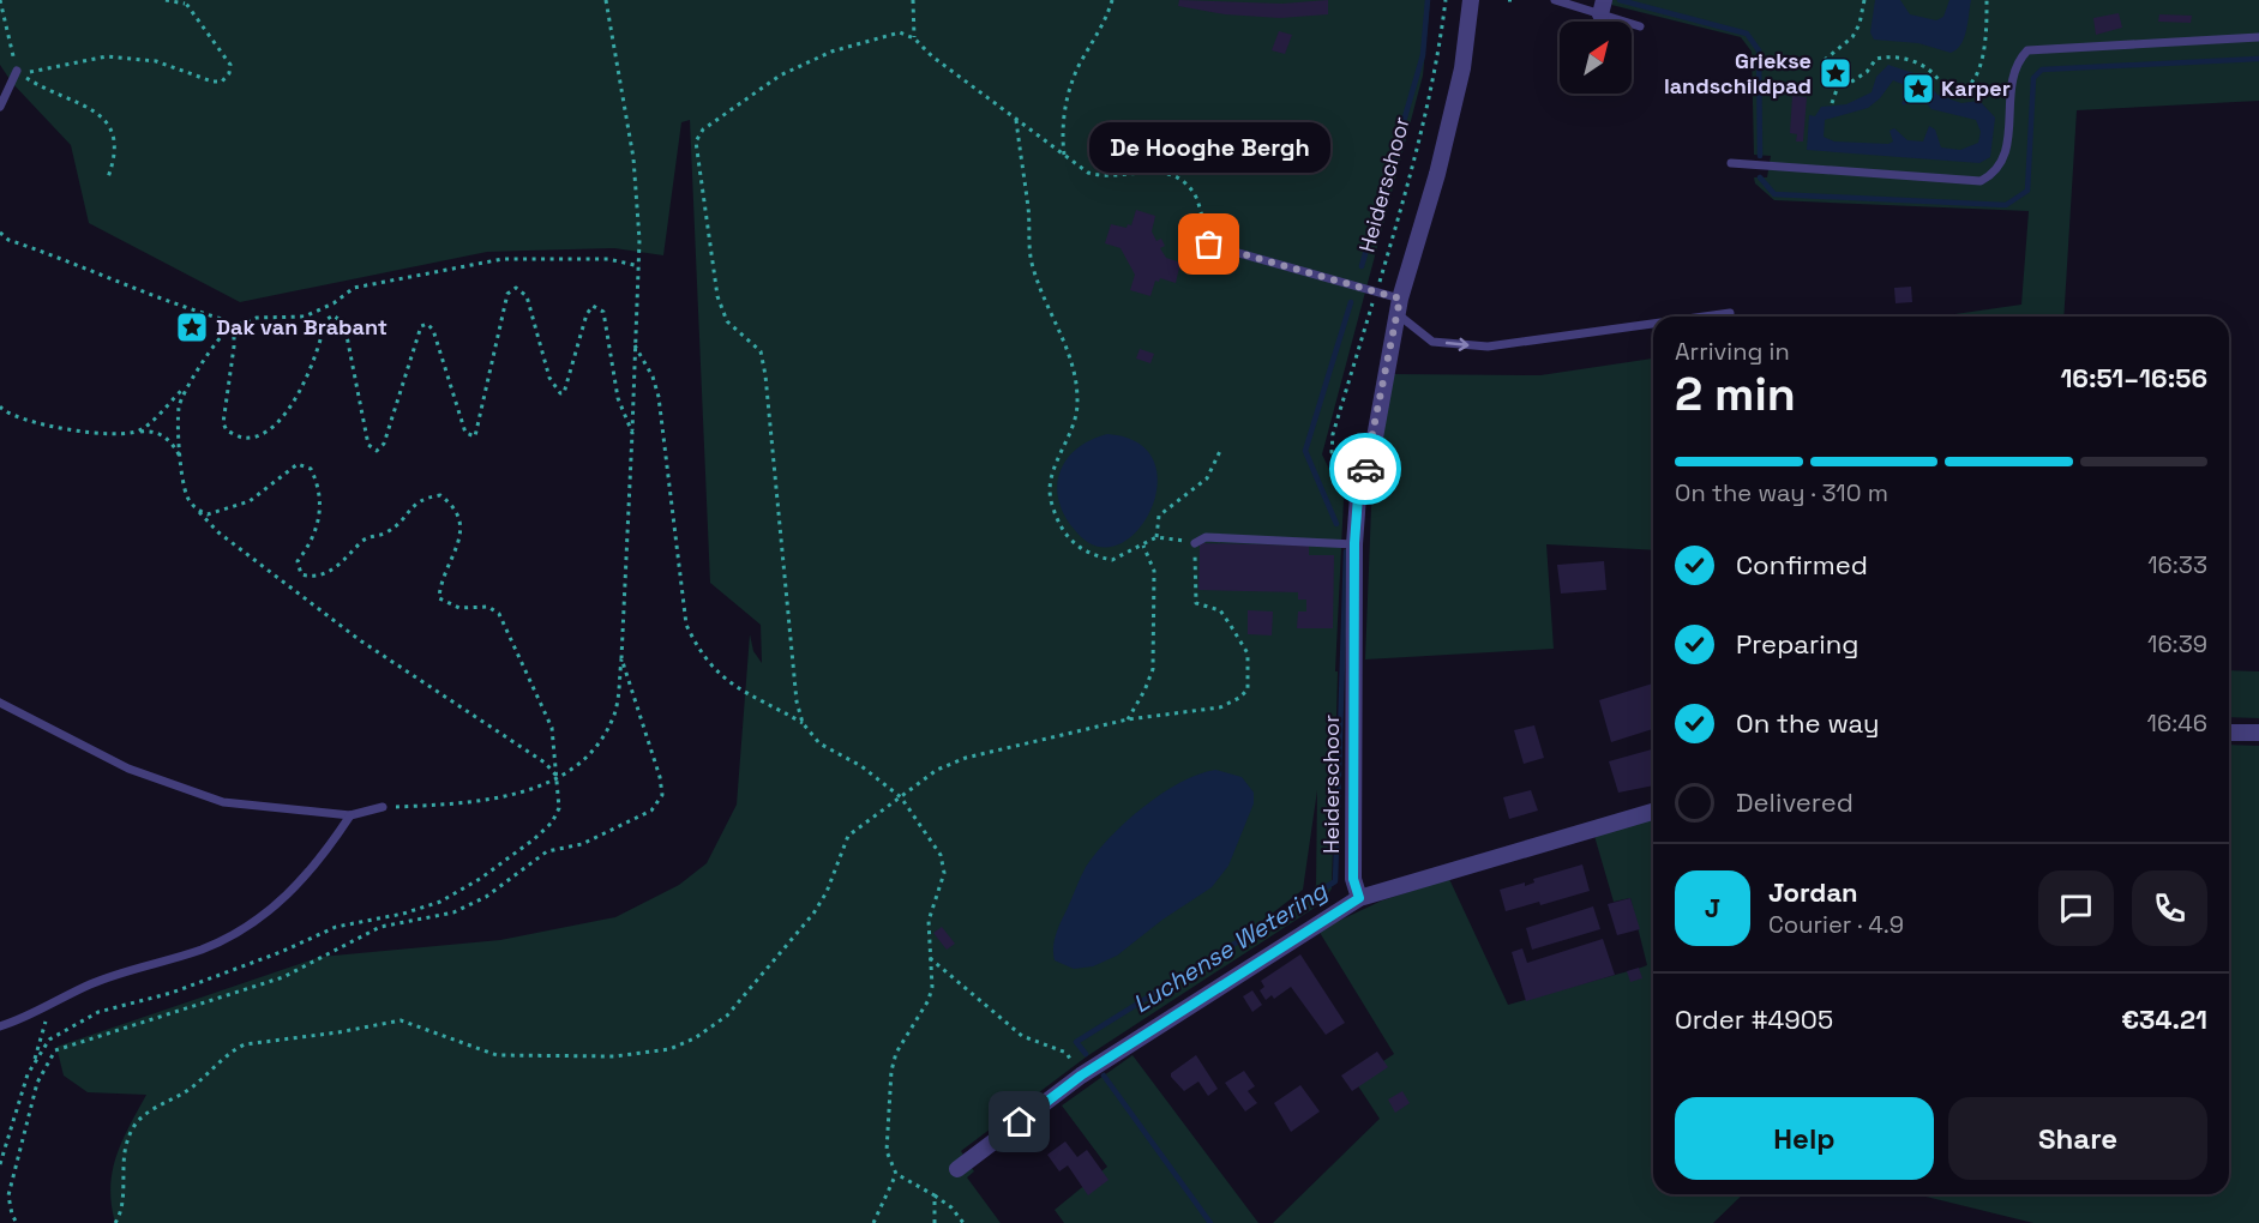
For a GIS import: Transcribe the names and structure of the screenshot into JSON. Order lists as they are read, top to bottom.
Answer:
{
  "streets": {
    "street": ["Heiderschoor"]
  },
  "water": ["Luchense Wetering"],
  "places": {
    "place": ["Griekse landschildpad", "Karper", "Dak van Brabant"],
    "other": ["De Hooghe Bergh"]
  },
  "north": "top right",
  "page": {
    "bubble": "De Hooghe Bergh",
    "heading": ["2 min", "Arriving in", "16:51–16:56"],
    "panel": [
      "Jordan",
      "Courier · 4.9",
      "Order #4905",
      "€34.21"
    ],
    "bar": "On the way · 310 m",
    "list": [
      ["Confirmed", "16:33"],
      ["Preparing", "16:39"],
      ["On the way", "16:46"],
      "Delivered"
    ],
    "round": "J",
    "buttons": ["Help", "Share"]
  }
}
